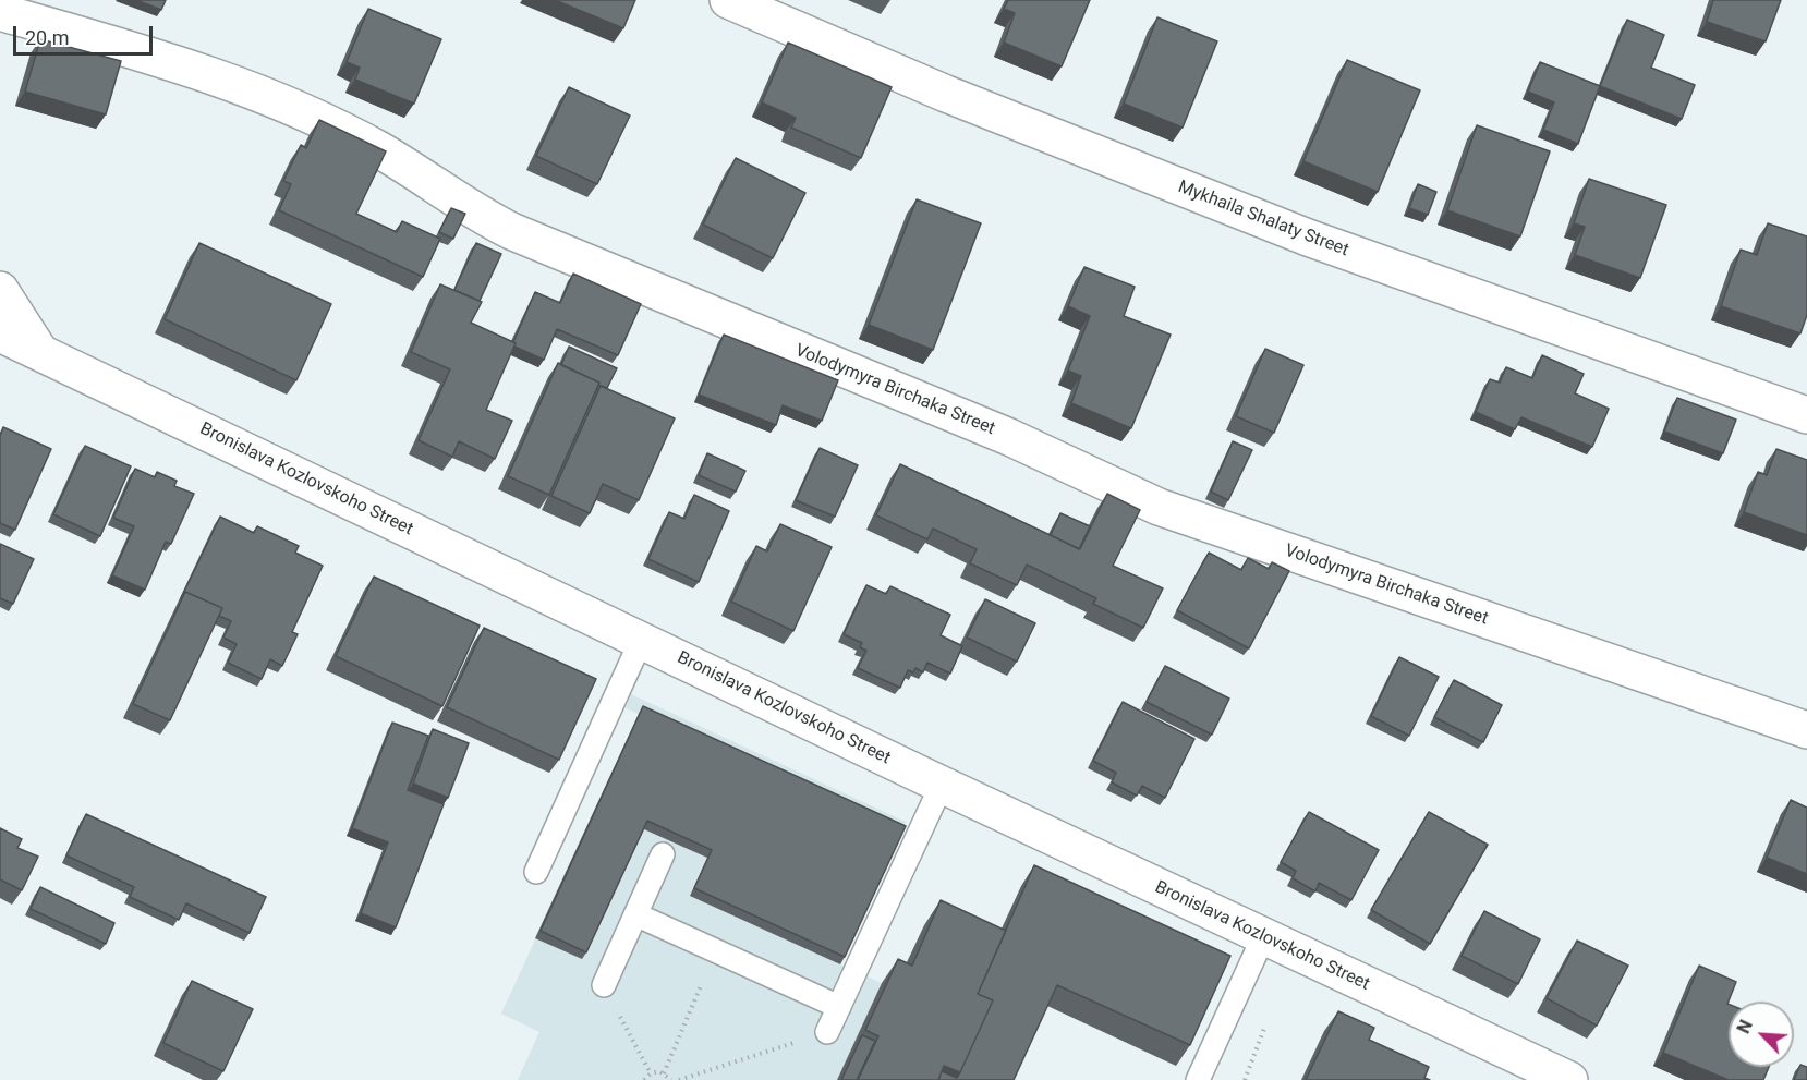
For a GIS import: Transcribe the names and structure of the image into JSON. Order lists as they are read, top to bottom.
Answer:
{
  "streets": {
    "street": ["Mykhaila Shalaty Street", "Volodymyra Birchaka Street", "Bronislava Kozlovskoho Street"]
  },
  "scale_bar": "20 m",
  "north": "top left"
}
